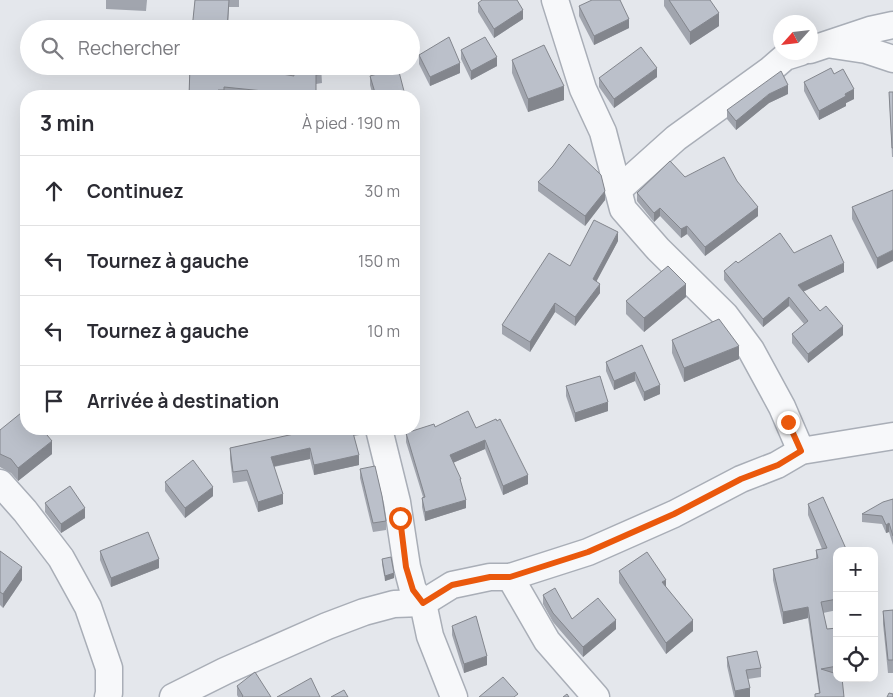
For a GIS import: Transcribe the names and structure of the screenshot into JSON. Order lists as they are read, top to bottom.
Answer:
{
  "north": "bottom left",
  "page": {
    "search": "Rechercher",
    "heading": ["3 min", "À pied · 190 m"],
    "list": [
      ["Continuez", "30 m"],
      ["Tournez à gauche", "150 m"],
      ["Tournez à gauche", "10 m"],
      "Arrivée à destination"
    ],
    "map_buttons": ["+", "−"]
  }
}
